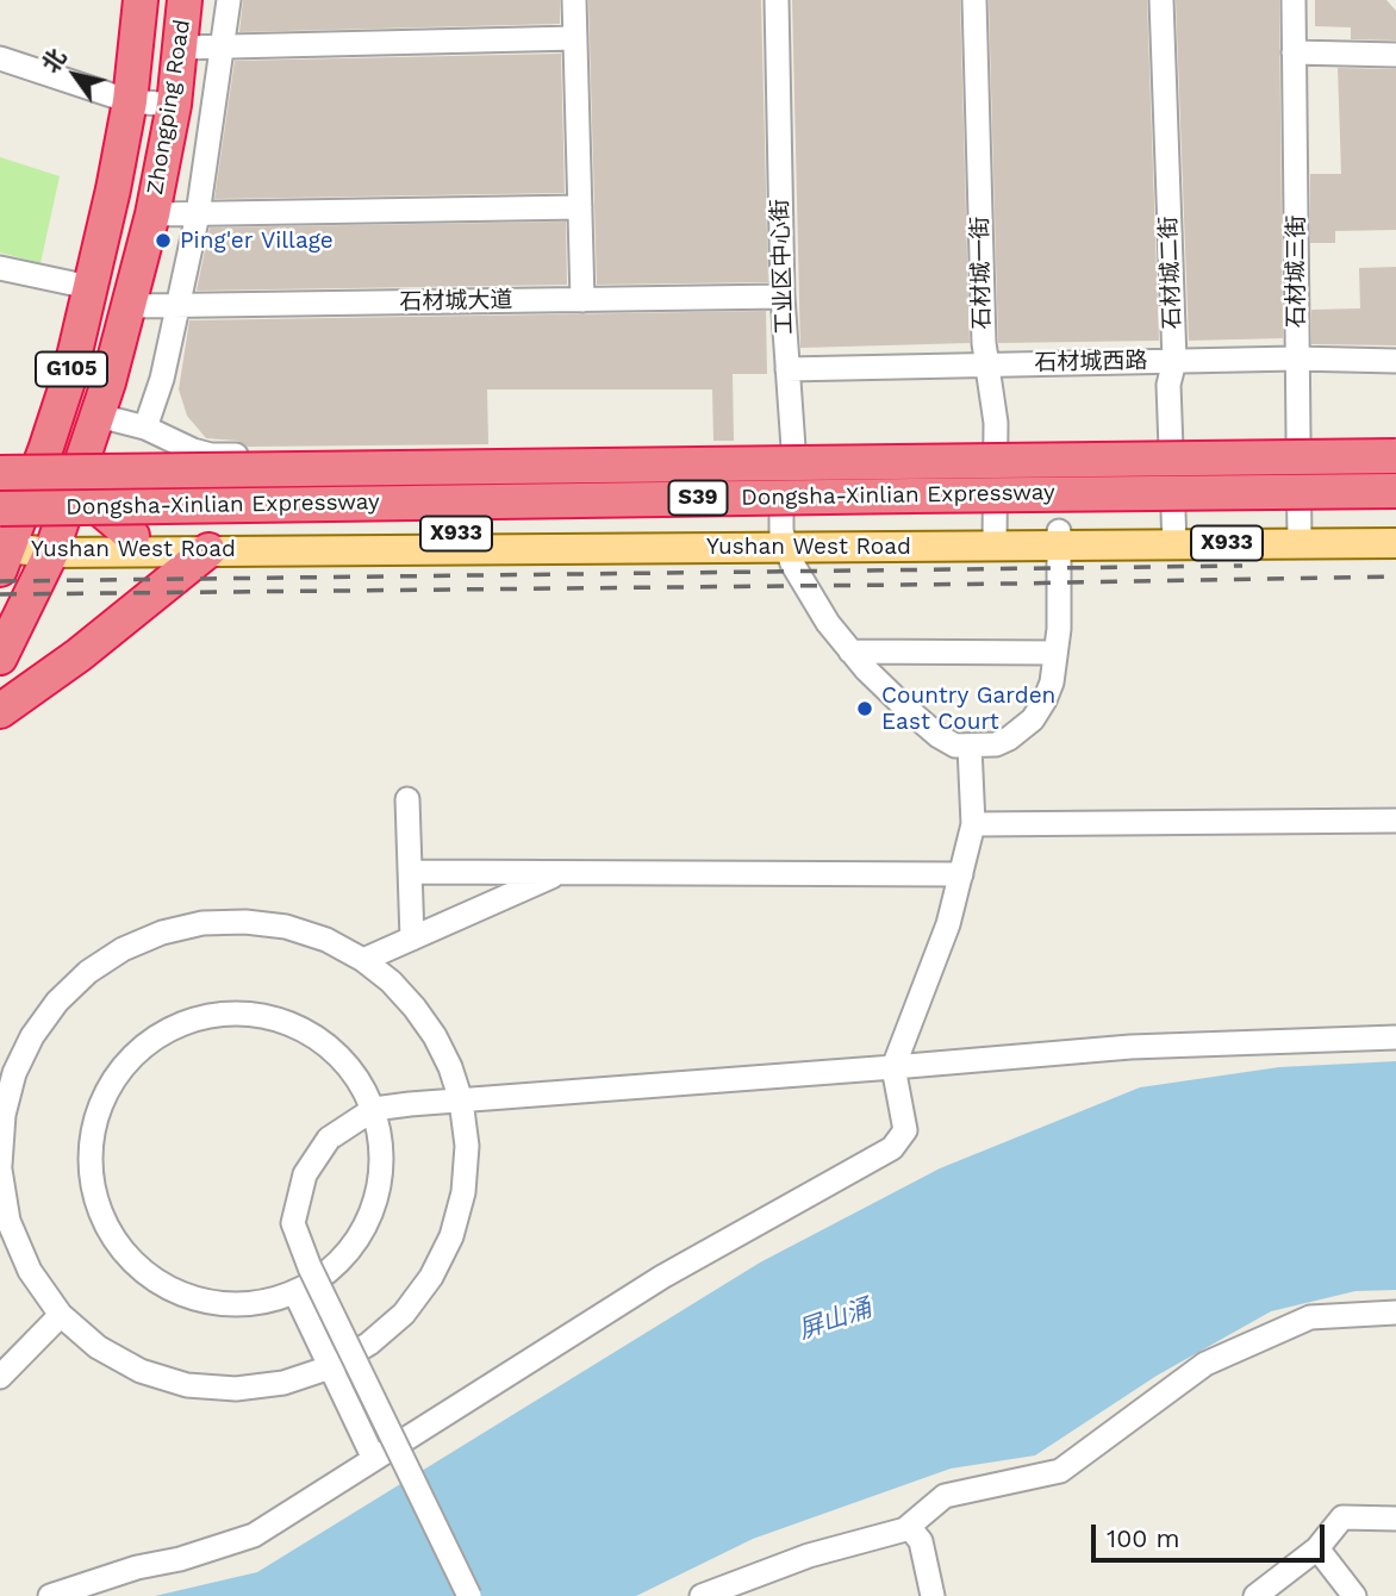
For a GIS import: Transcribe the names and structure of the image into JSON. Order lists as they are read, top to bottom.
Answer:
{
  "streets": {
    "highway": [
      "Zhongping Road",
      "G105",
      "Dongsha-Xinlian Expressway",
      "S39"
    ],
    "main road": ["X933", "Yushan West Road"],
    "street": [
      "工业区中心街",
      "石材城三街",
      "石材城一街",
      "石材城二街",
      "石材城大道",
      "石材城西路"
    ]
  },
  "crossings": [
    ["Zhongping Road", "G105"],
    ["工业区中心街", "石材城大道"],
    ["工业区中心街", "石材城西路"],
    ["工业区中心街", "Yushan West Road"],
    ["石材城三街", "石材城西路"],
    ["石材城三街", "Yushan West Road"],
    ["石材城一街", "石材城西路"],
    ["石材城一街", "Yushan West Road"],
    ["石材城二街", "石材城西路"],
    ["石材城二街", "Yushan West Road"],
    ["石材城大道", "G105"],
    ["G105", "Yushan West Road"]
  ],
  "water": ["屏山涌"],
  "places": ["Ping'er Village", "Country Garden East Court"],
  "scale_bar": "100 m",
  "north": "top left"
}
